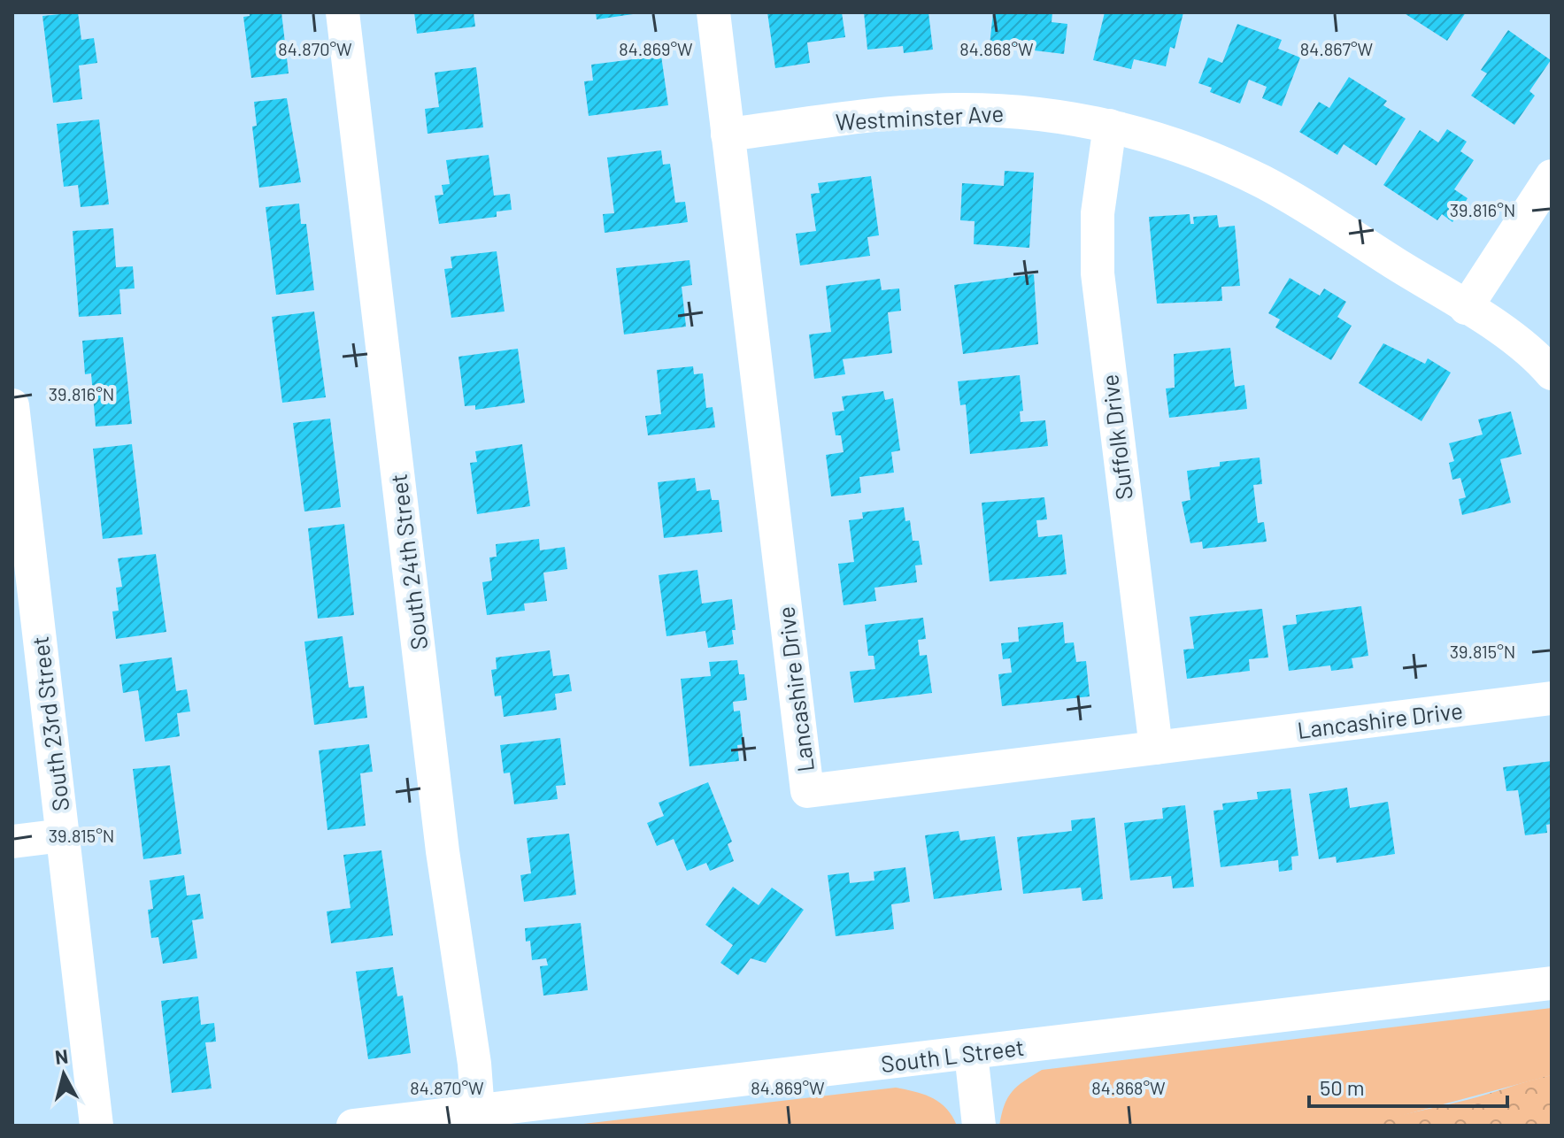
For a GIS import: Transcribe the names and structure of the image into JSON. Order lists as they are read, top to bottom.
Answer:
{
  "streets": {
    "street": [
      "Westminster Ave",
      "Suffolk Drive",
      "South 24th Street",
      "Lancashire Drive",
      "South 23rd Street",
      "South L Street"
    ]
  },
  "crossings": [
    ["Westminster Ave", "Suffolk Drive"],
    ["Westminster Ave", "Lancashire Drive"],
    ["Suffolk Drive", "Lancashire Drive"],
    ["South 24th Street", "South L Street"]
  ],
  "scale_bar": "50 m",
  "north": "top",
  "coordinates": [
    "84.870°W",
    "84.869°W",
    "84.868°W",
    "84.867°W",
    "39.816°N",
    "39.815°N"
  ]
}
